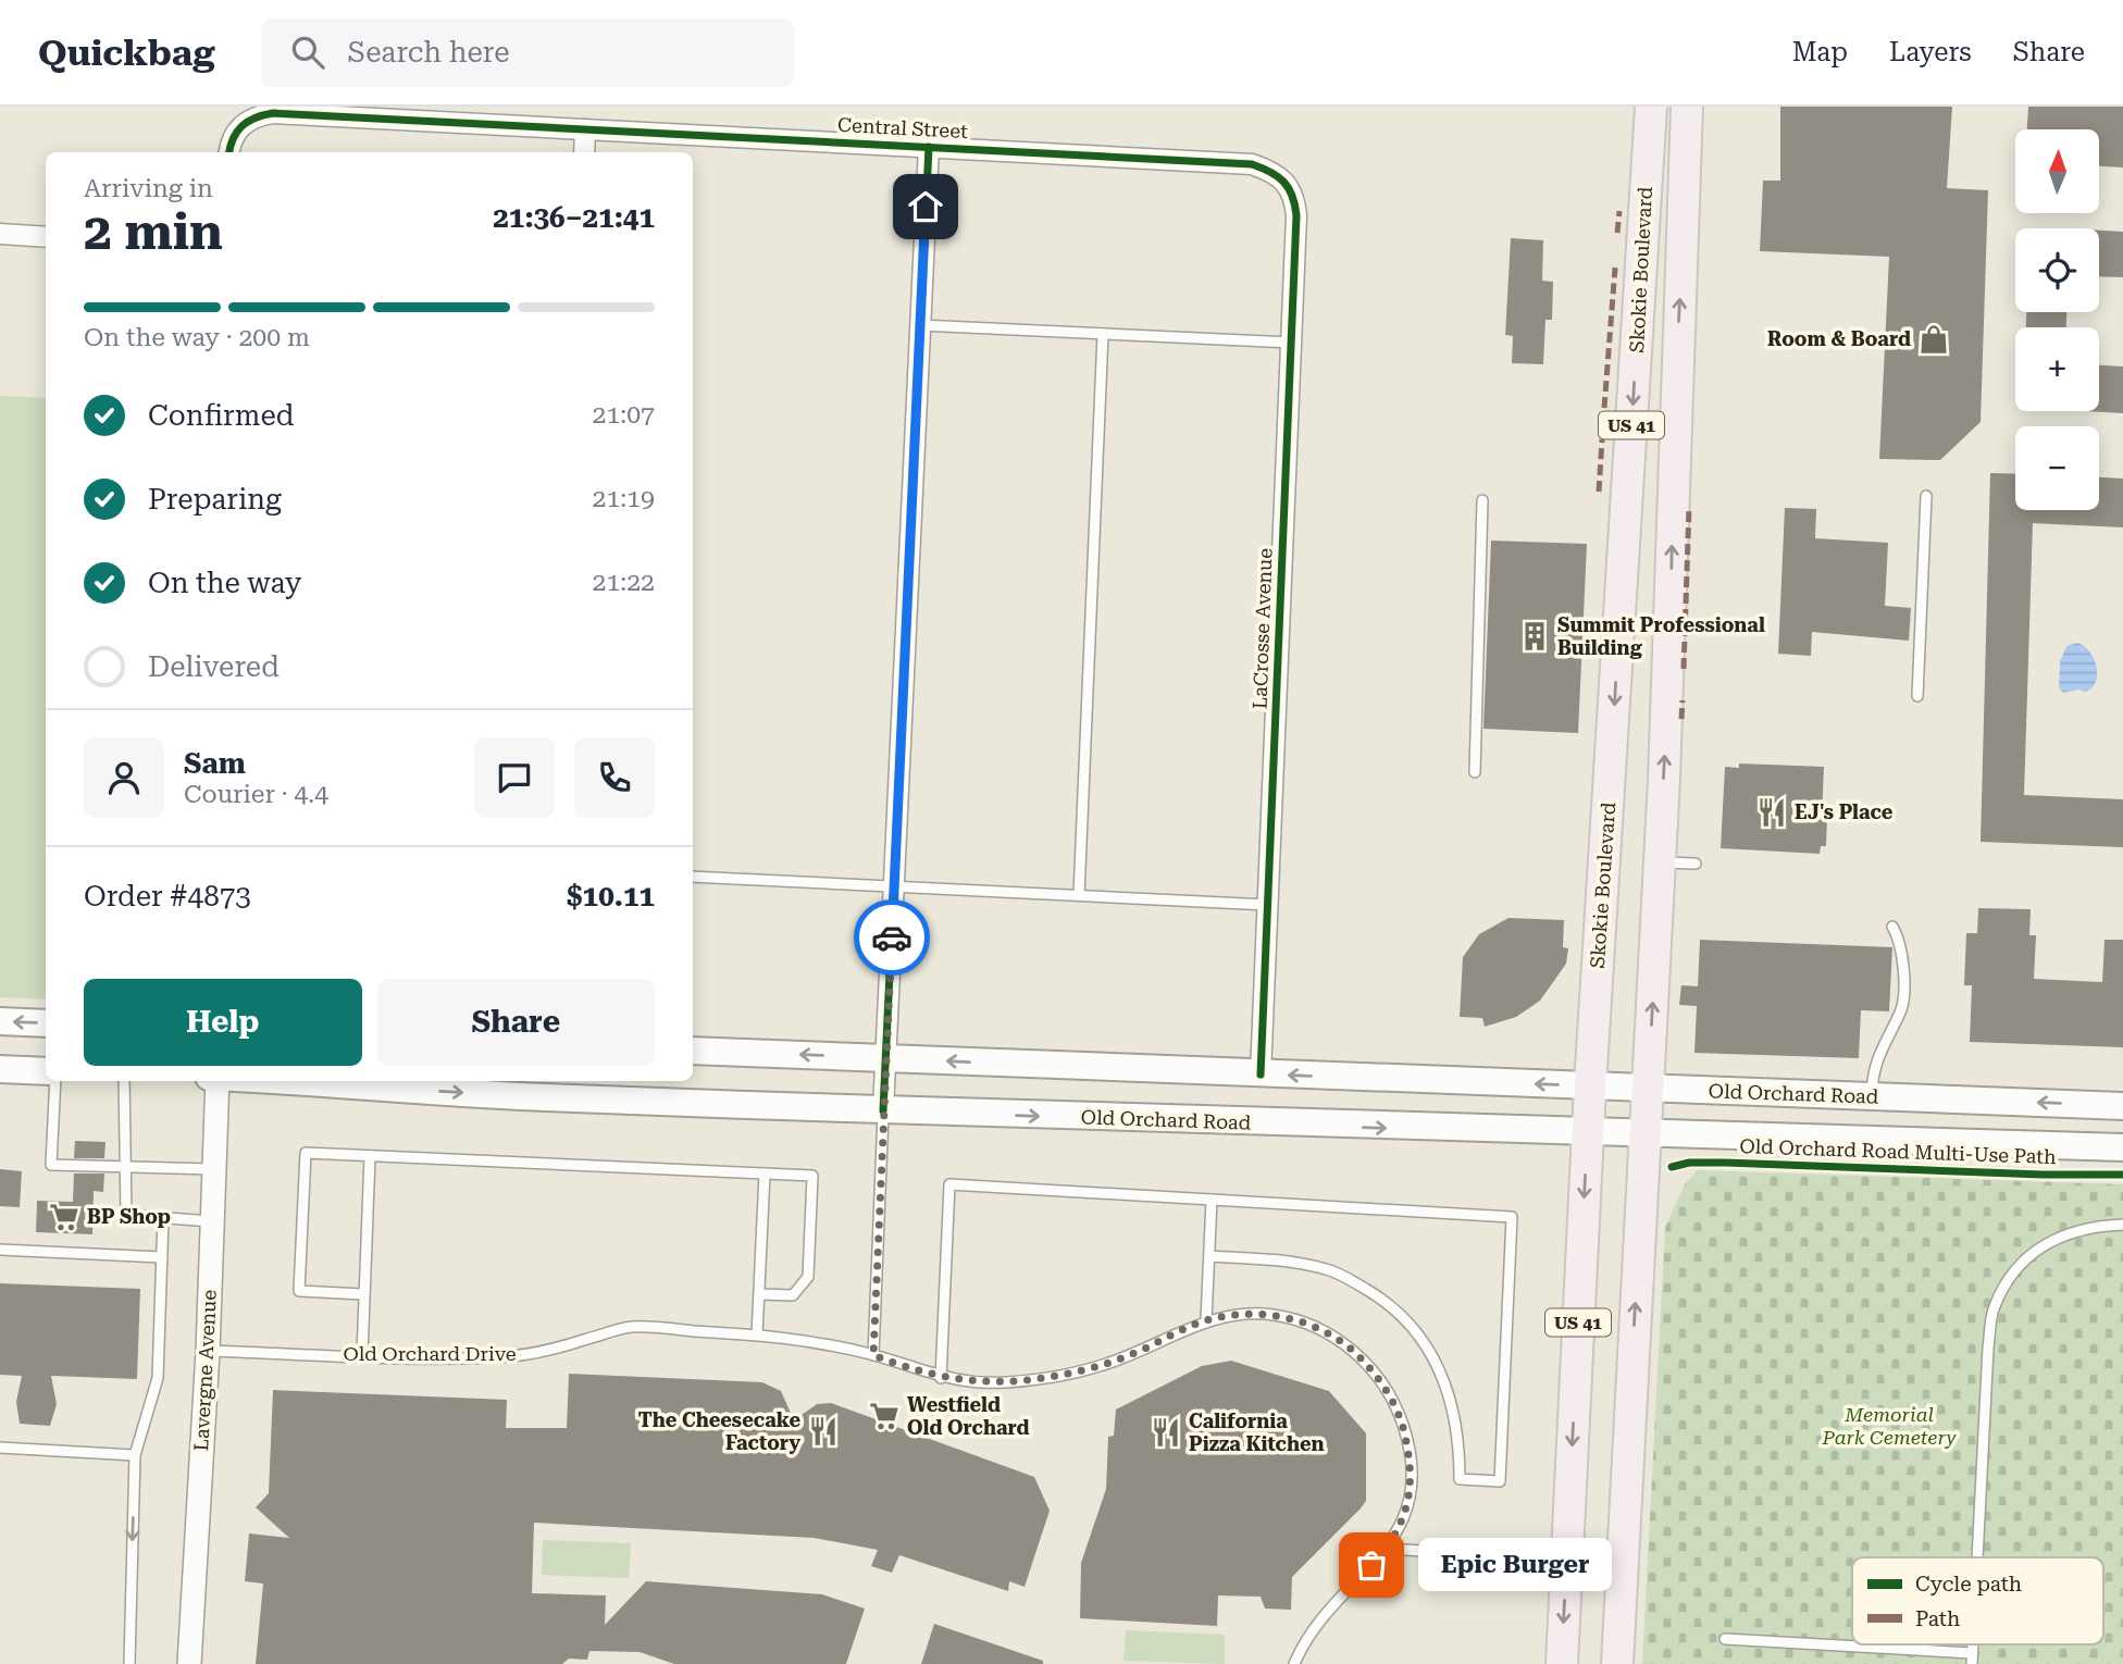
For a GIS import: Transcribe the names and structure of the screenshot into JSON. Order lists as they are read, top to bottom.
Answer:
{
  "streets": {
    "main road": ["Skokie Boulevard", "US 41", "Old Orchard Road"],
    "street": ["Central Street", "LaCrosse Avenue", "Lavergne Avenue"],
    "lane": ["Old Orchard Drive"],
    "cycle path": ["Old Orchard Road Multi-Use Path"]
  },
  "crossings": [
    ["Central Street", "LaCrosse Avenue"],
    ["Skokie Boulevard", "Old Orchard Road"],
    ["LaCrosse Avenue", "Old Orchard Road"],
    ["Old Orchard Drive", "Lavergne Avenue"]
  ],
  "parks": ["Memorial Park Cemetery"],
  "places": {
    "shop": ["Room & Board"],
    "building": ["Summit Professional Building"],
    "restaurant": ["EJ's Place", "The Cheesecake Factory", "California Pizza Kitchen"],
    "supermarket": ["BP Shop", "Westfield Old Orchard"],
    "other": ["Epic Burger"]
  },
  "legend": ["Cycle path", "Path"],
  "north": "top",
  "page": {
    "header": "Quickbag",
    "search": "Search here",
    "nav": ["Map", "Layers", "Share"],
    "map_buttons": ["+", "−"],
    "heading": ["2 min", "Arriving in", "21:36–21:41"],
    "panel": [
      "Sam",
      "Courier · 4.4",
      "Order #4873",
      "$10.11"
    ],
    "bar": "On the way · 200 m",
    "list": [
      ["Confirmed", "21:07"],
      ["Preparing", "21:19"],
      ["On the way", "21:22"],
      "Delivered"
    ],
    "buttons": ["Help", "Share"],
    "bubble": "Epic Burger"
  }
}
